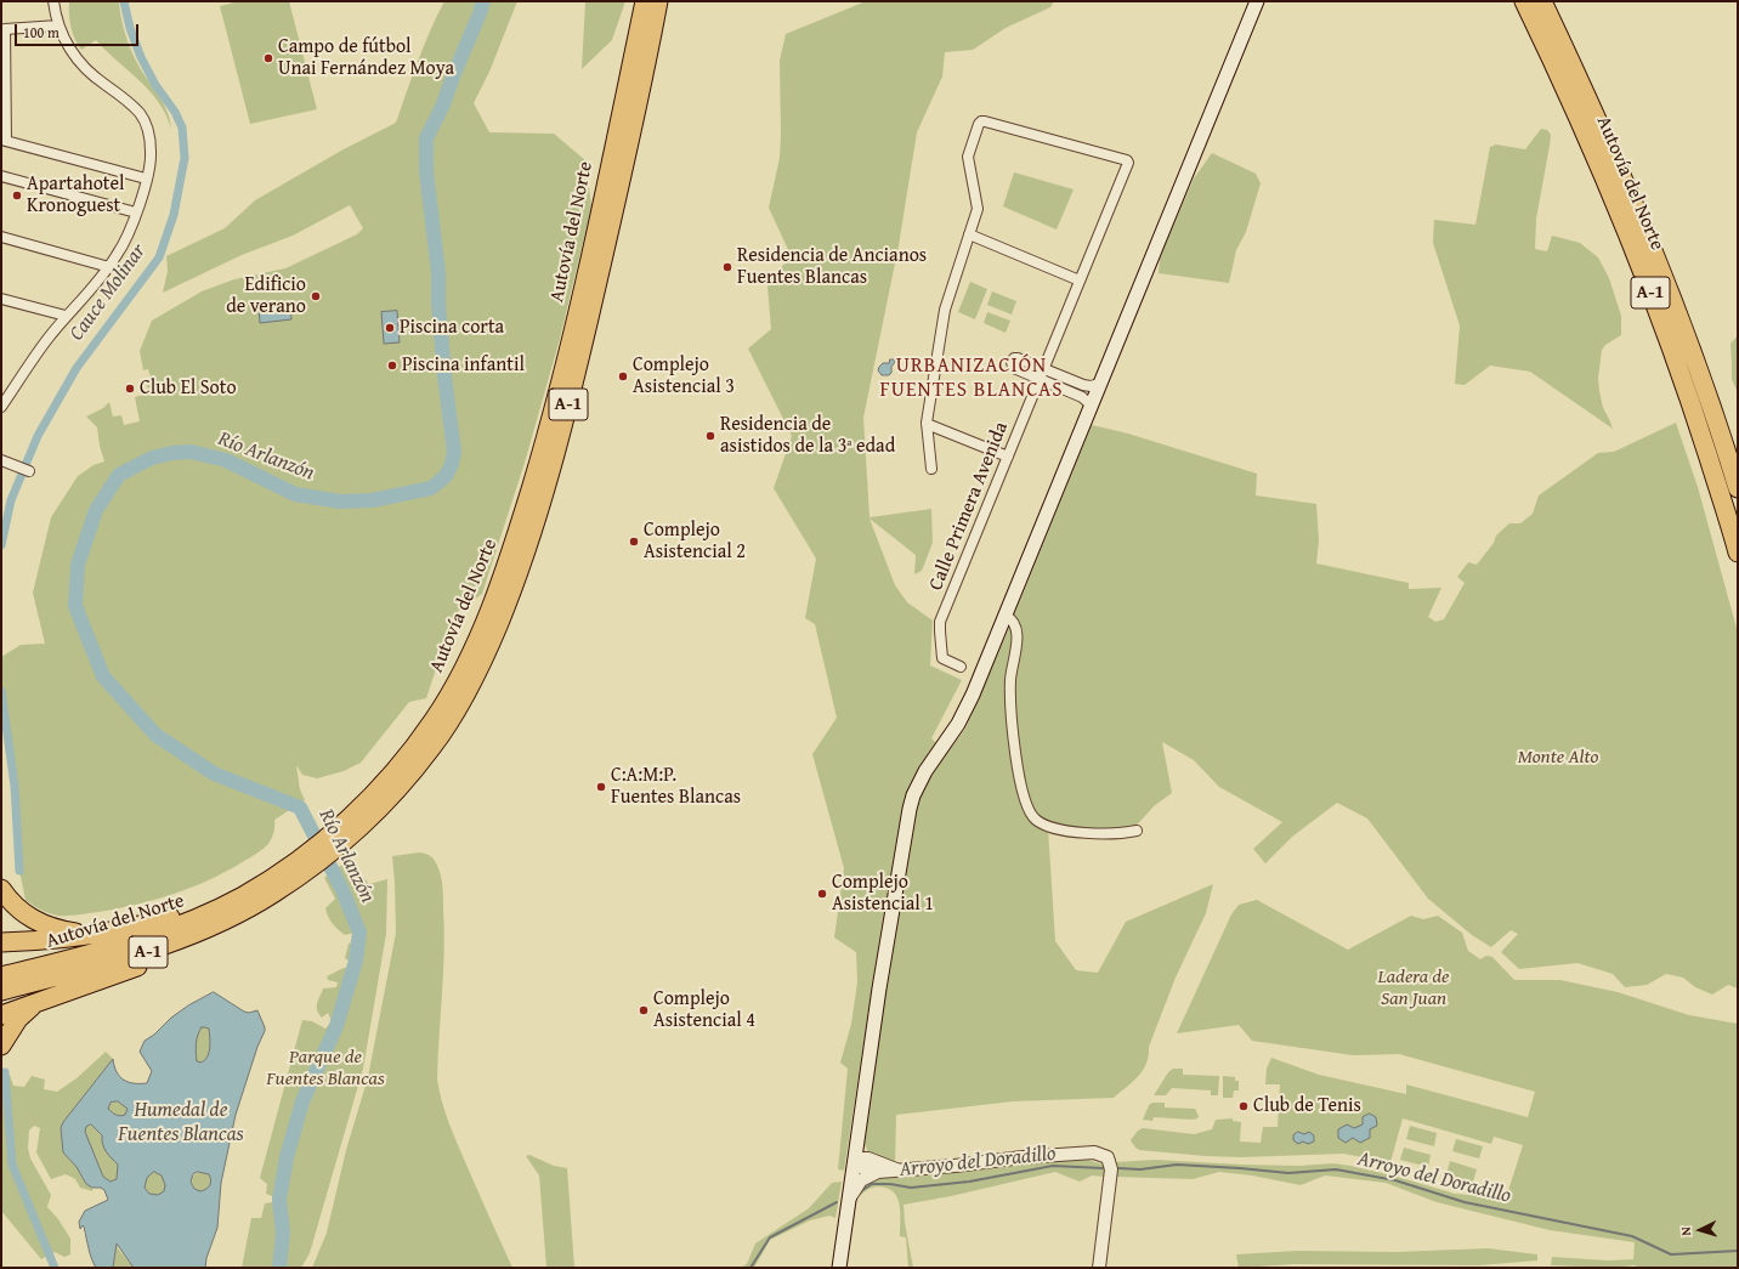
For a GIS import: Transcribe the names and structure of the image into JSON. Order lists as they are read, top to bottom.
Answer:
{
  "streets": {
    "highway": ["Autovía del Norte", "A-1"],
    "street": ["Calle Primera Avenida"]
  },
  "crossings": [
    ["Autovía del Norte", "A-1"]
  ],
  "districts": ["URBANIZACIÓN FUENTES BLANCAS"],
  "water": [
    "Cauce Molinar",
    "Río Arlanzón",
    "Humedal de Fuentes Blancas",
    "Arroyo del Doradillo"
  ],
  "parks": ["Monte Alto", "Ladera de San Juan", "Parque de Fuentes Blancas"],
  "places": [
    "Campo de fútbol Unai Fernández Moya",
    "Apartahotel Kronoguest",
    "Residencia de Ancianos Fuentes Blancas",
    "Edificio de verano",
    "Piscina corta",
    "Piscina infantil",
    "Complejo Asistencial 3",
    "Club El Soto",
    "Residencia de asistidos de la 3ª edad",
    "Complejo Asistencial 2",
    "C:A:M:P. Fuentes Blancas",
    "Complejo Asistencial 1",
    "Complejo Asistencial 4",
    "Club de Tenis"
  ],
  "scale_bar": "100 m",
  "north": "left"
}
